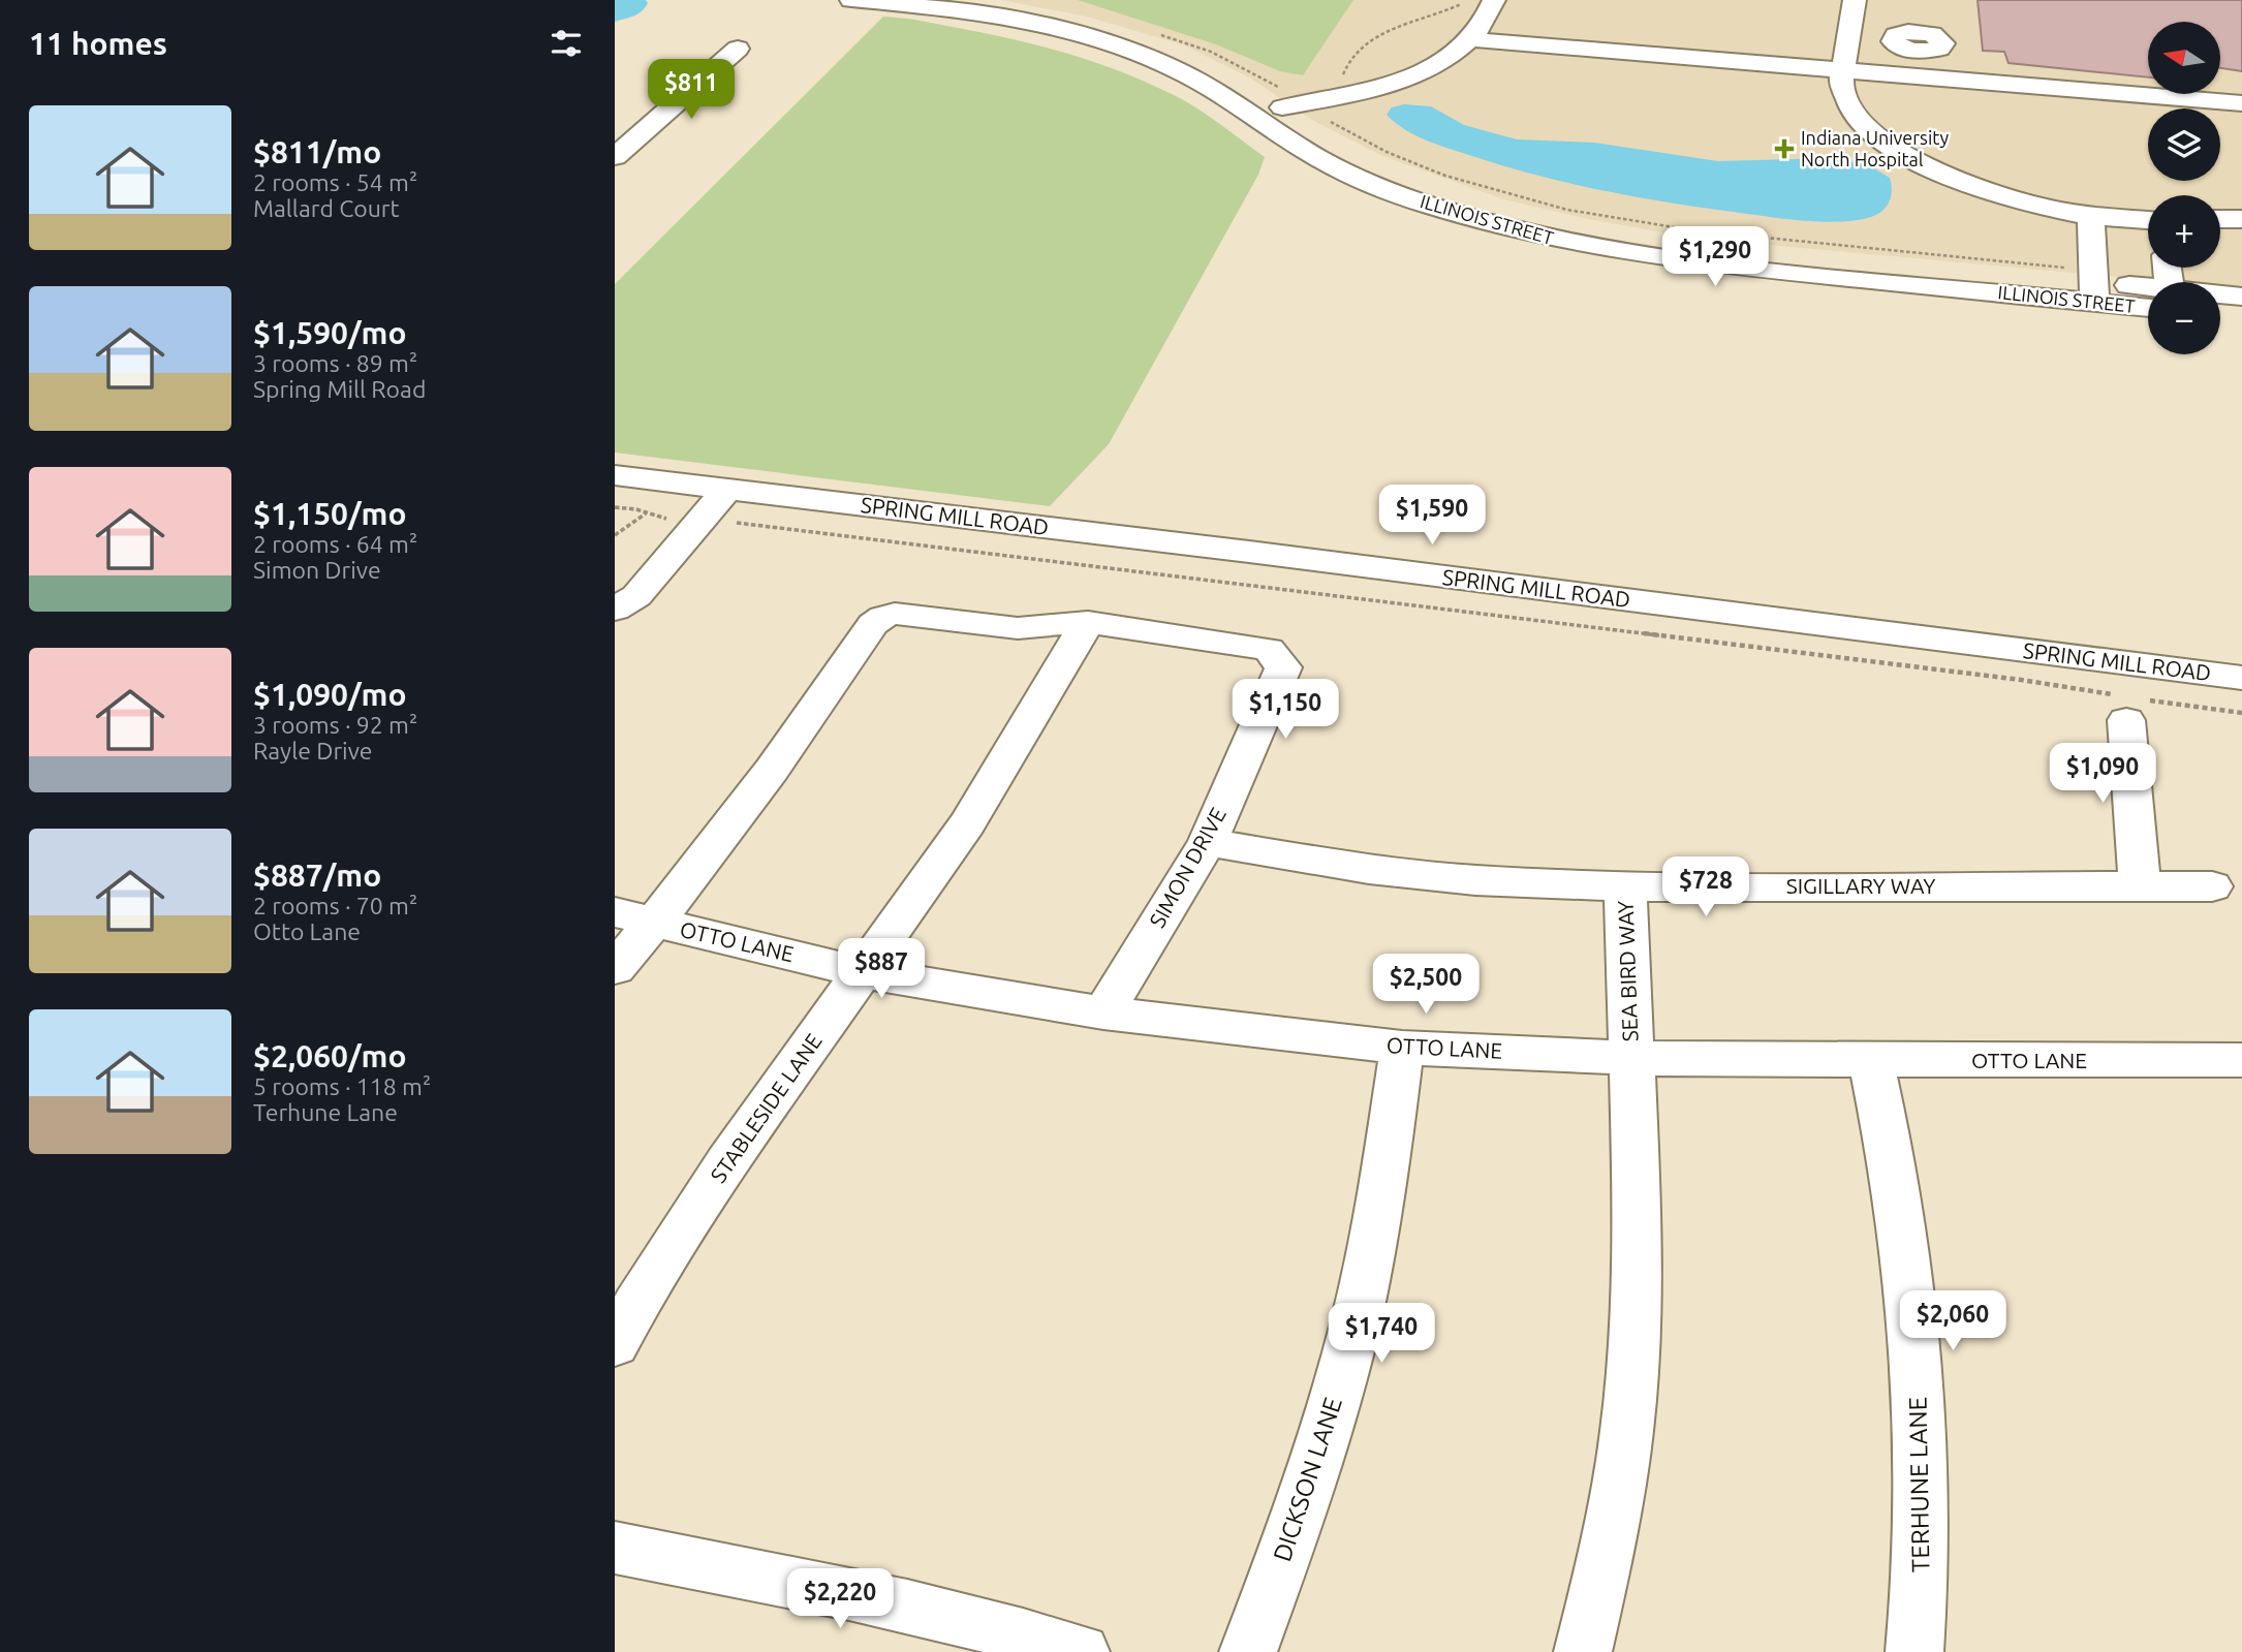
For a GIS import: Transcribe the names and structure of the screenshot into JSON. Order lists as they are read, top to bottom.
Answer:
{
  "streets": {
    "street": [
      "ILLINOIS STREET",
      "SPRING MILL ROAD",
      "SIMON DRIVE",
      "SIGILLARY WAY",
      "OTTO LANE",
      "SEA BIRD WAY",
      "STABLESIDE LANE",
      "DICKSON LANE",
      "TERHUNE LANE"
    ]
  },
  "crossings": [
    ["SIMON DRIVE", "SIGILLARY WAY"],
    ["SIMON DRIVE", "OTTO LANE"],
    ["SIMON DRIVE", "STABLESIDE LANE"],
    ["SIGILLARY WAY", "SEA BIRD WAY"],
    ["OTTO LANE", "SEA BIRD WAY"],
    ["OTTO LANE", "STABLESIDE LANE"],
    ["OTTO LANE", "DICKSON LANE"],
    ["OTTO LANE", "TERHUNE LANE"]
  ],
  "places": {
    "health": ["Indiana University North Hospital"]
  },
  "north": "left",
  "page": {
    "heading": "11 homes",
    "map_buttons": ["+", "−"],
    "price": [
      "$811",
      "$1,290",
      "$1,590",
      "$1,150",
      "$1,090",
      "$728",
      "$887",
      "$2,500",
      "$2,060",
      "$1,740",
      "$2,220"
    ],
    "list": [
      {
        "name": "$811/mo",
        "note": "2 rooms · 54 m² · Mallard Court"
      },
      {
        "name": "$1,590/mo",
        "note": "3 rooms · 89 m² · Spring Mill Road"
      },
      {
        "name": "$1,150/mo",
        "note": "2 rooms · 64 m² · Simon Drive"
      },
      {
        "name": "$1,090/mo",
        "note": "3 rooms · 92 m² · Rayle Drive"
      },
      {
        "name": "$887/mo",
        "note": "2 rooms · 70 m² · Otto Lane"
      },
      {
        "name": "$2,060/mo",
        "note": "5 rooms · 118 m² · Terhune Lane"
      }
    ]
  }
}
